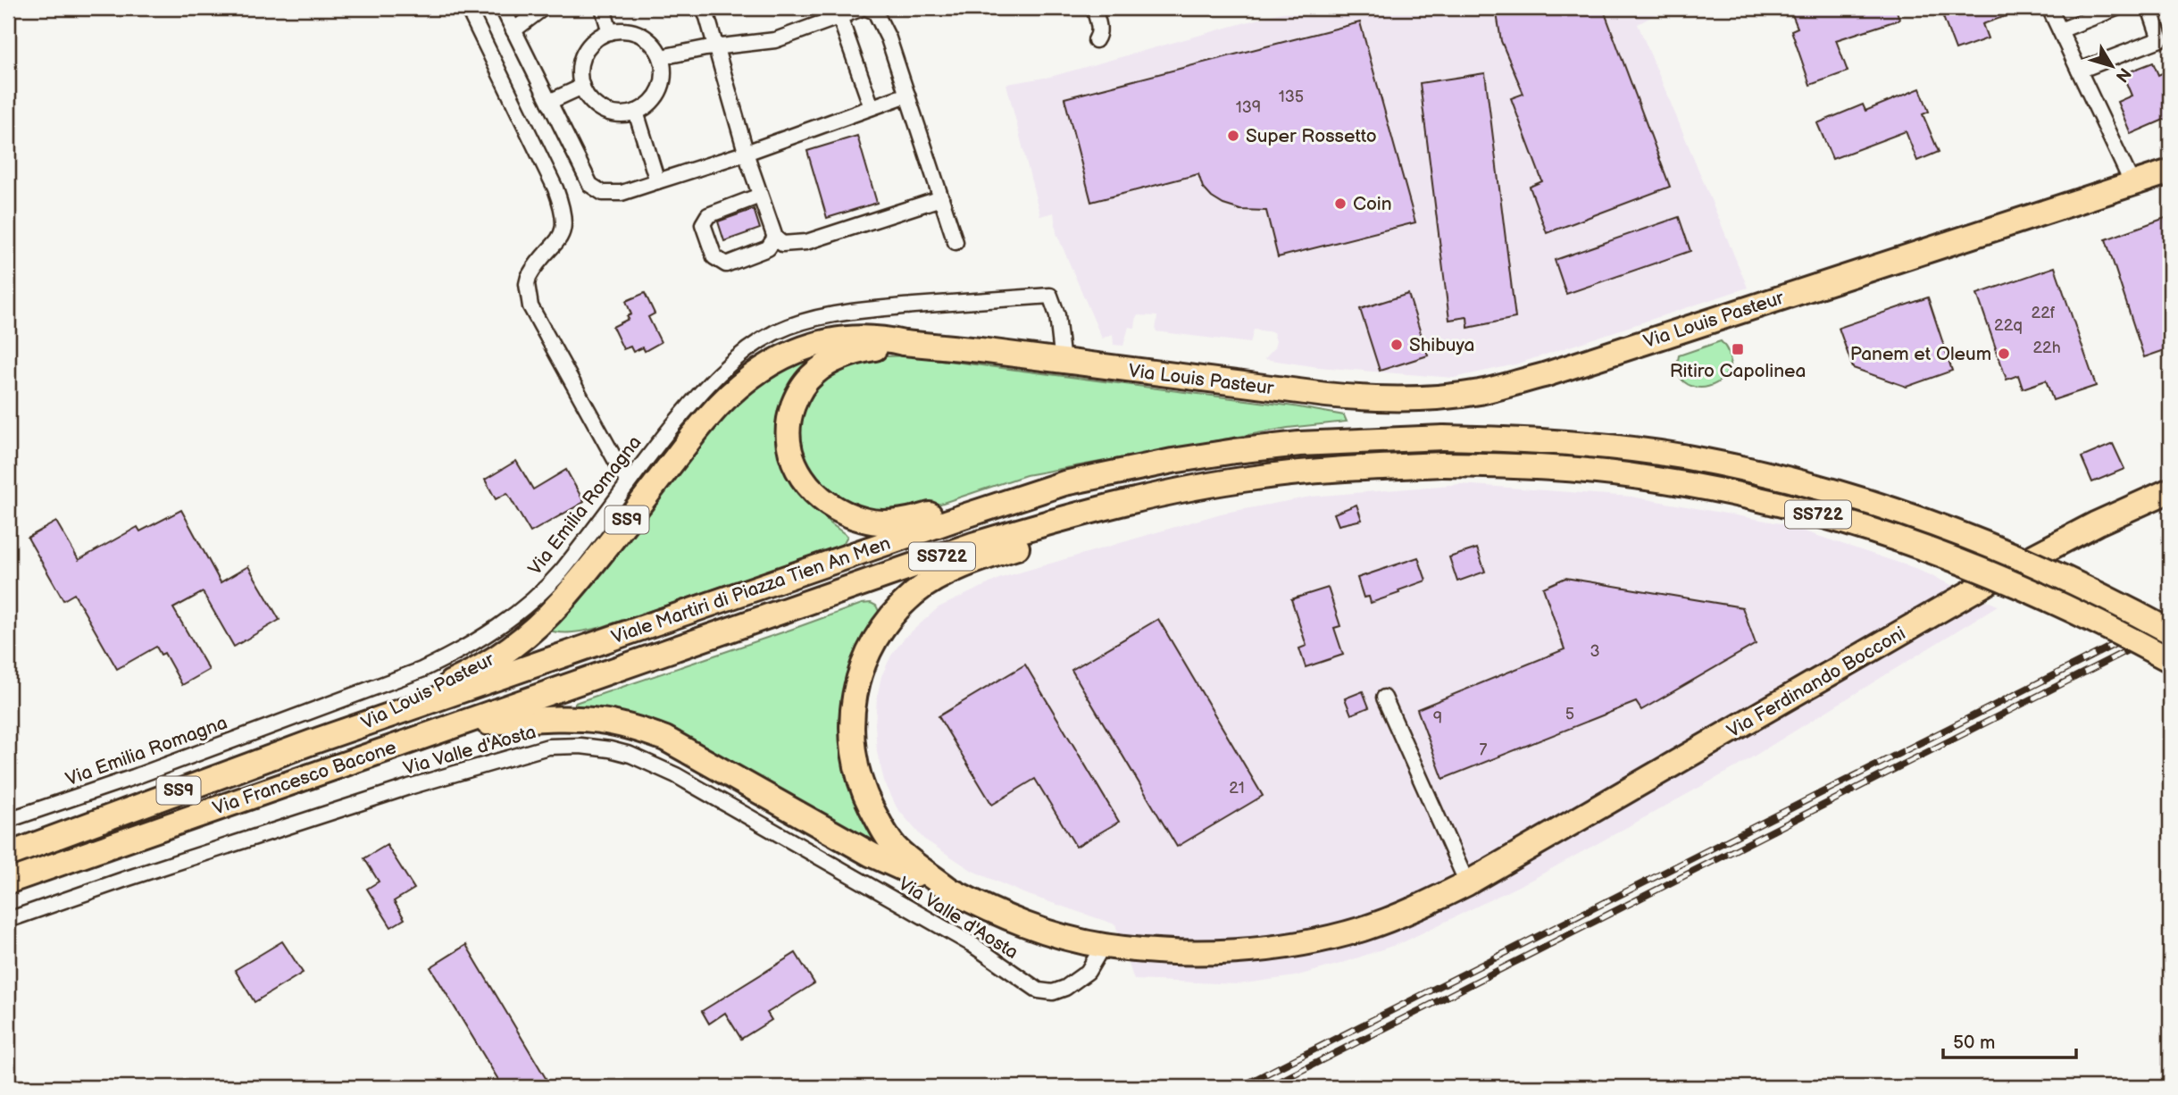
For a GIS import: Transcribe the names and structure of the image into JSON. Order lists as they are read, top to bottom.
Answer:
{
  "streets": {
    "main road": [
      "Via Louis Pasteur",
      "SS722",
      "SS9",
      "Viale Martiri di Piazza Tien An Men",
      "Via Ferdinando Bocconi",
      "Via Francesco Bacone"
    ],
    "street": ["Via Emilia Romagna", "Via Valle d'Aosta"]
  },
  "crossings": [
    ["Via Louis Pasteur", "Via Emilia Romagna"],
    ["Via Louis Pasteur", "SS722"],
    ["Via Louis Pasteur", "Viale Martiri di Piazza Tien An Men"],
    ["Via Louis Pasteur", "Via Francesco Bacone"],
    ["SS722", "Viale Martiri di Piazza Tien An Men"],
    ["Viale Martiri di Piazza Tien An Men", "Via Francesco Bacone"],
    ["Via Ferdinando Bocconi", "Via Valle d'Aosta"]
  ],
  "places": {
    "other": [
      "Super Rossetto",
      "Coin",
      "Shibuya",
      "Panem et Oleum"
    ],
    "transit": ["Ritiro Capolinea"]
  },
  "house_numbers": [
    "135",
    "139",
    "22f",
    "22q",
    "22h",
    "3",
    "5",
    "9",
    "7",
    "21"
  ],
  "scale_bar": "50 m",
  "north": "bottom right"
}
